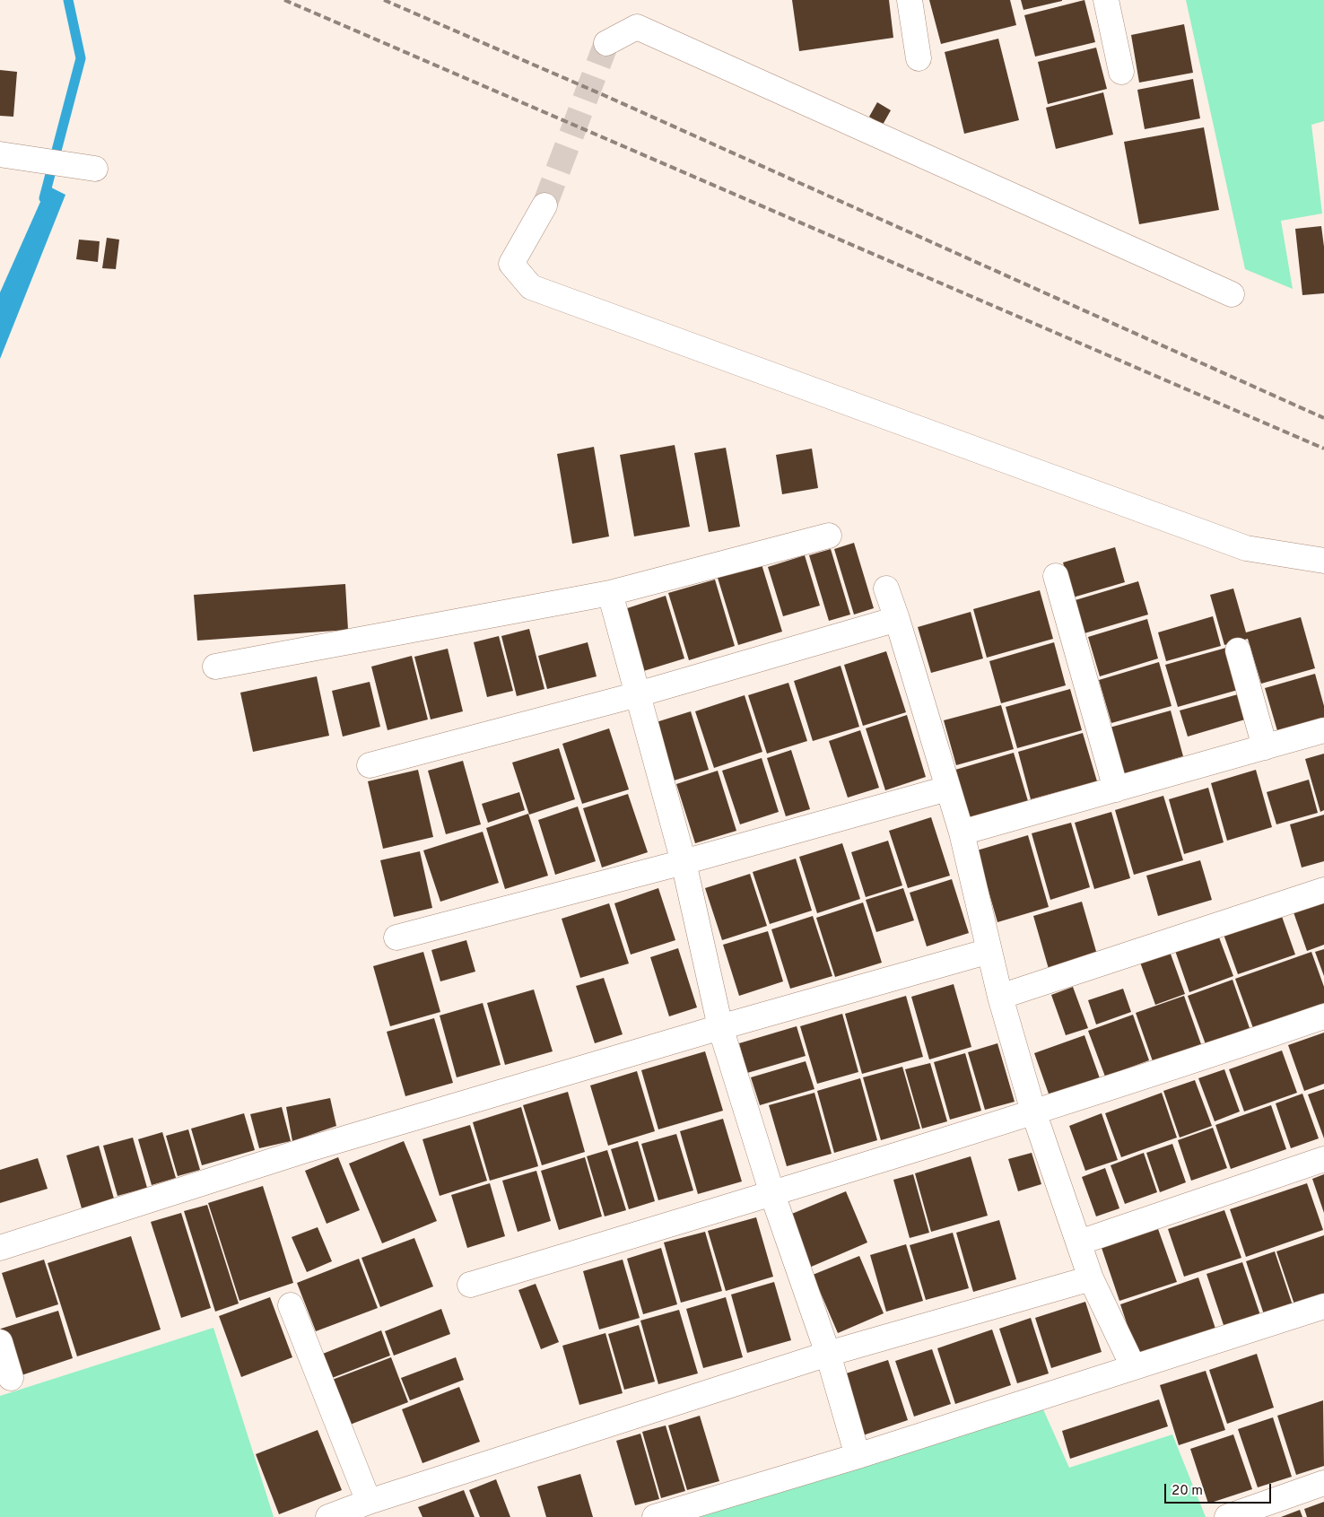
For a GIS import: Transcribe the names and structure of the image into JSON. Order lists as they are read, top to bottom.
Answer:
{
  "scale_bar": "20 m"
}
